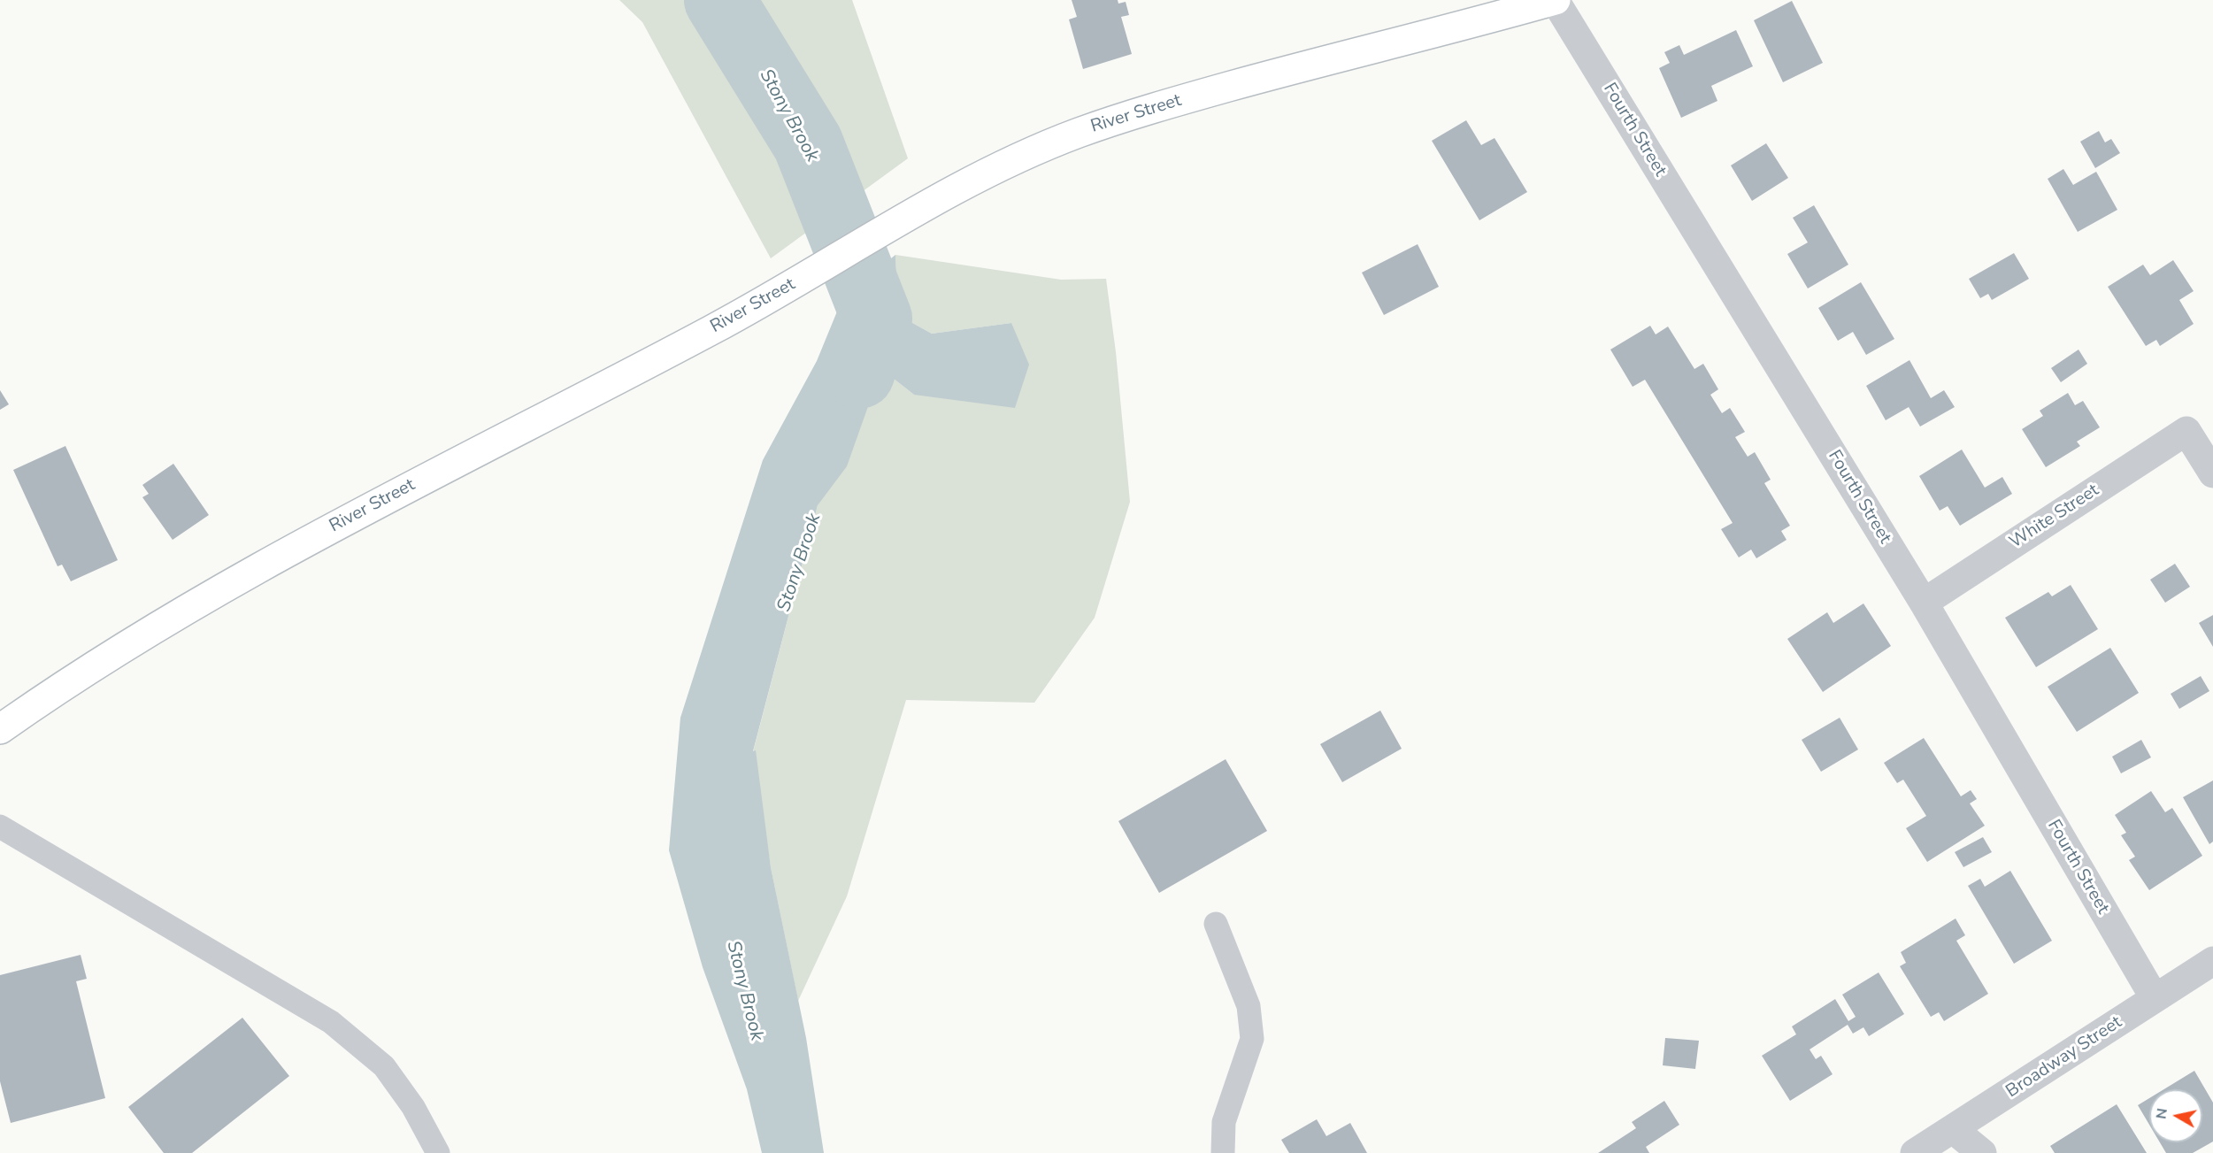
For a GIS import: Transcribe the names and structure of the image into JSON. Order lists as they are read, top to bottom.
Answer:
{
  "streets": {
    "main road": ["River Street"],
    "street": ["Fourth Street", "White Street", "Broadway Street"]
  },
  "crossings": [
    ["River Street", "Fourth Street"],
    ["Fourth Street", "White Street"],
    ["Fourth Street", "Broadway Street"]
  ],
  "water": ["Stony Brook"],
  "north": "left"
}
